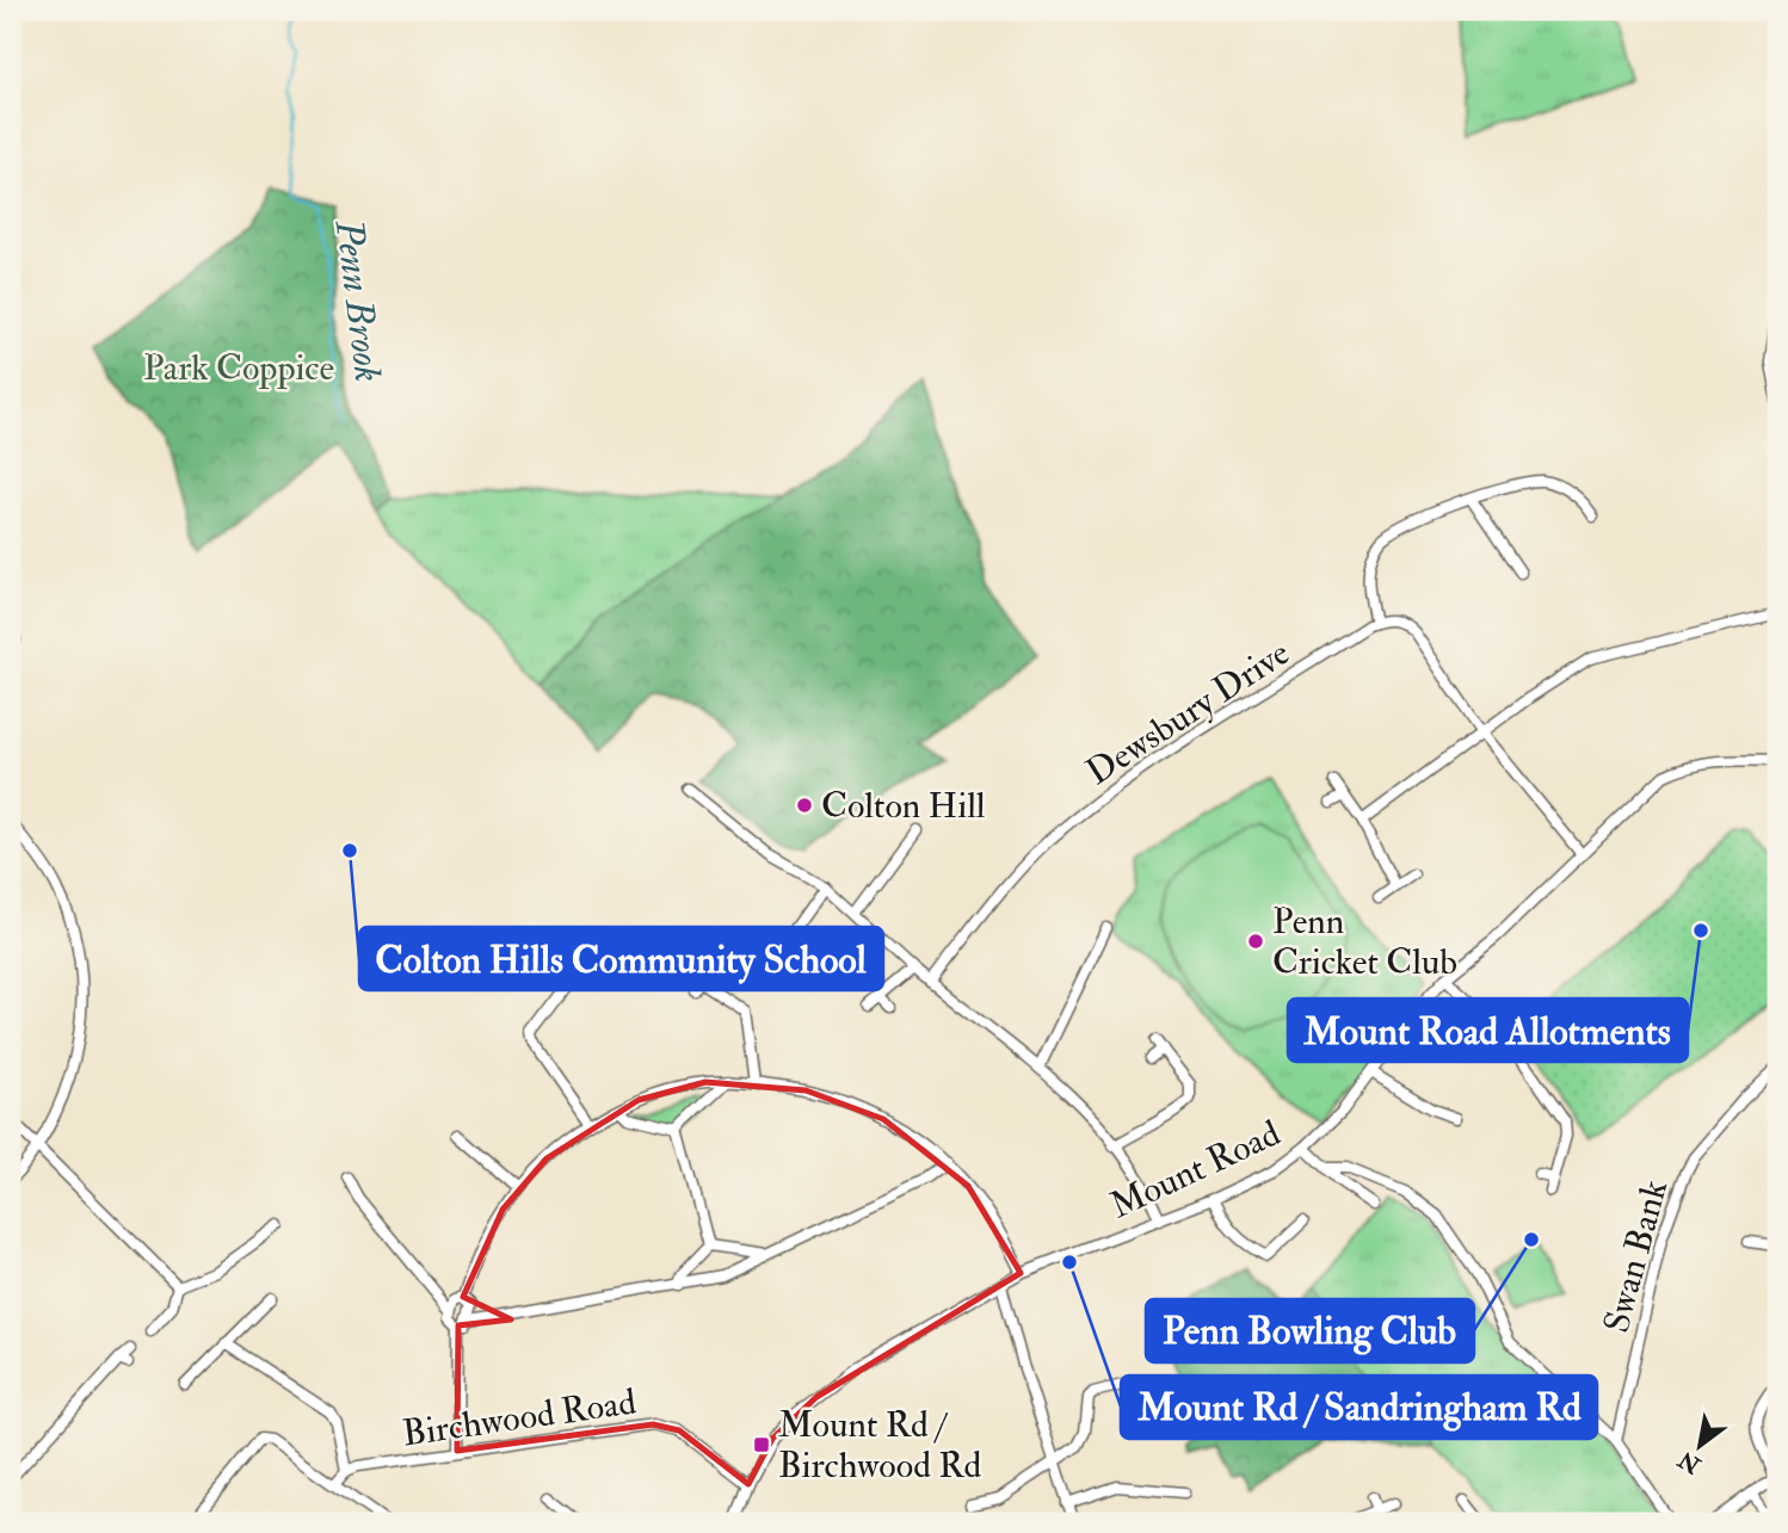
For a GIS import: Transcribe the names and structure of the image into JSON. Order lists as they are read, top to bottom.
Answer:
{
  "streets": {
    "street": [
      "Dewsbury Drive",
      "Mount Road",
      "Swan Bank",
      "Birchwood Road"
    ]
  },
  "crossings": [
    ["Mount Road", "Birchwood Road"]
  ],
  "water": ["Penn Brook"],
  "parks": ["Park Coppice"],
  "places": {
    "other": [
      "Colton Hill",
      "Colton Hills Community School",
      "Mount Road Allotments",
      "Penn Cricket Club",
      "Penn Bowling Club",
      "Mount Rd / Sandringham Rd"
    ],
    "transit": ["Mount Rd / Birchwood Rd"]
  },
  "north": "bottom left"
}
